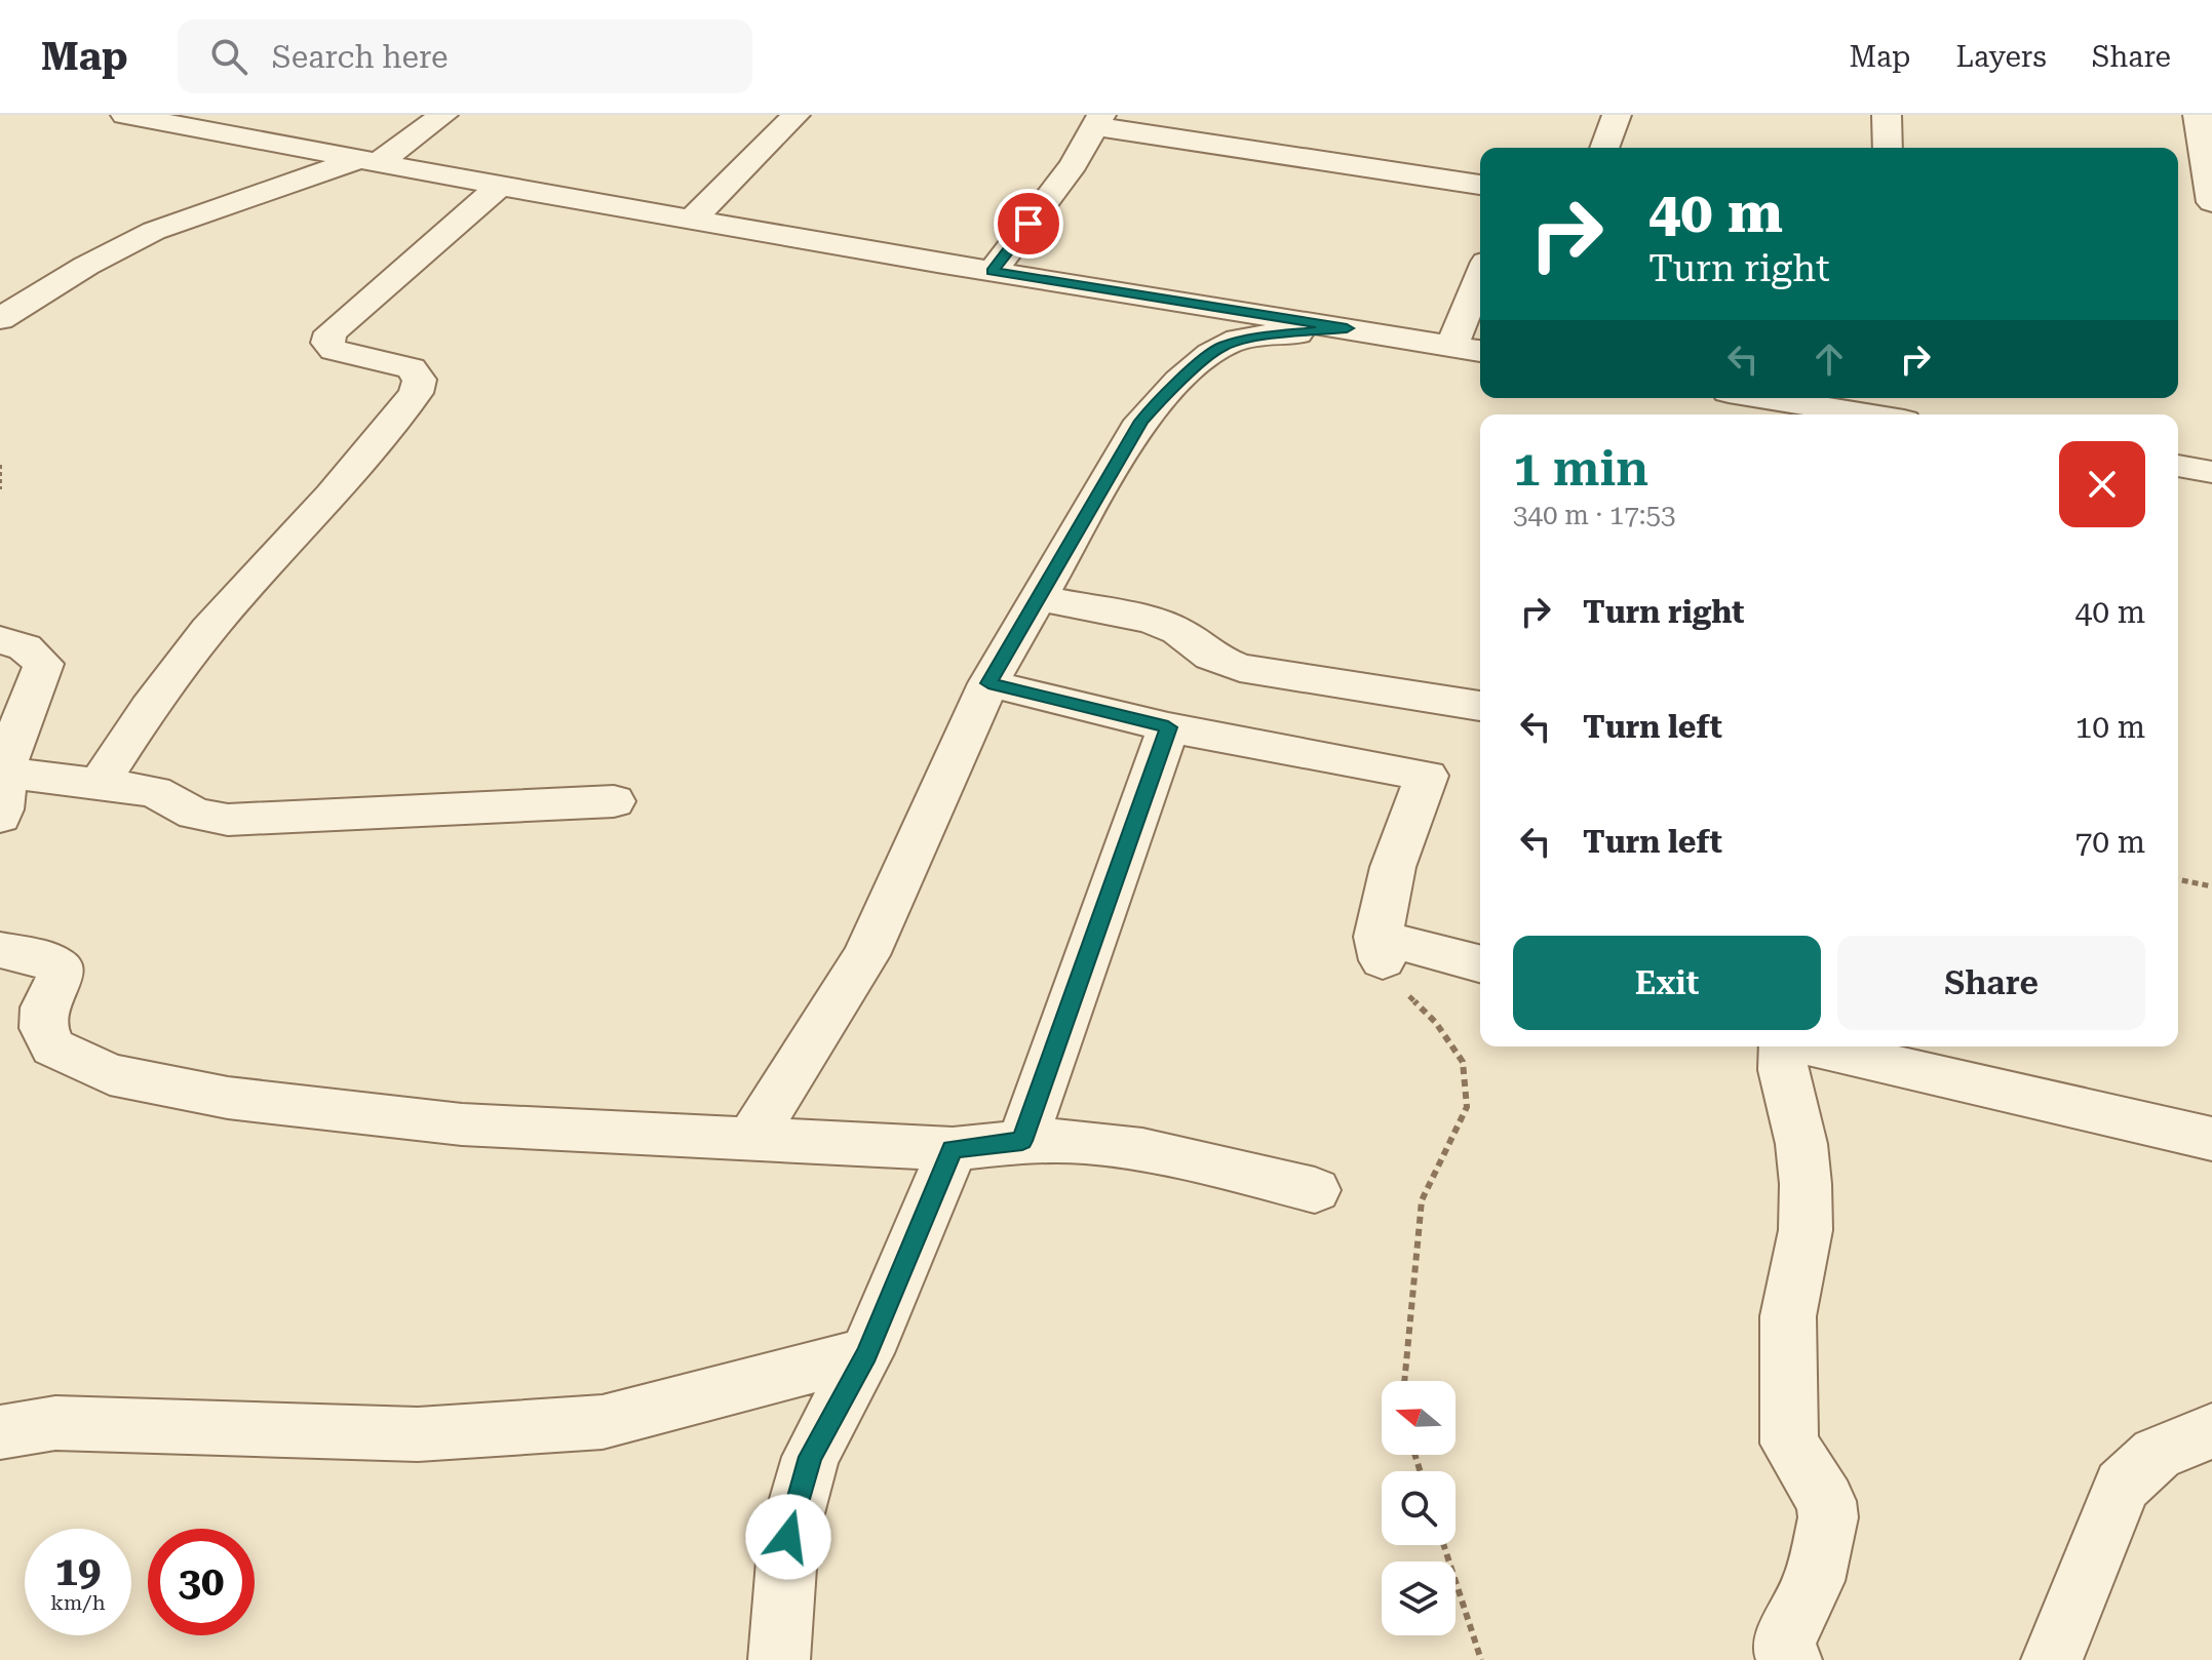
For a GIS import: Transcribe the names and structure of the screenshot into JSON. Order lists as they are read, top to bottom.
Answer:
{
  "north": "left",
  "page": {
    "header": "Map",
    "search": "Search here",
    "nav": ["Map", "Layers", "Share"],
    "turn": ["40 m", "Turn right"],
    "heading": ["1 min", "340 m · 17:53"],
    "list": [
      {
        "name": "Turn right",
        "value": "40 m"
      },
      {
        "name": "Turn left",
        "value": "10 m"
      },
      {
        "name": "Turn left",
        "value": "70 m"
      }
    ],
    "buttons": ["Exit", "Share"],
    "speed": "19 km/h",
    "limit": "30"
  }
}
